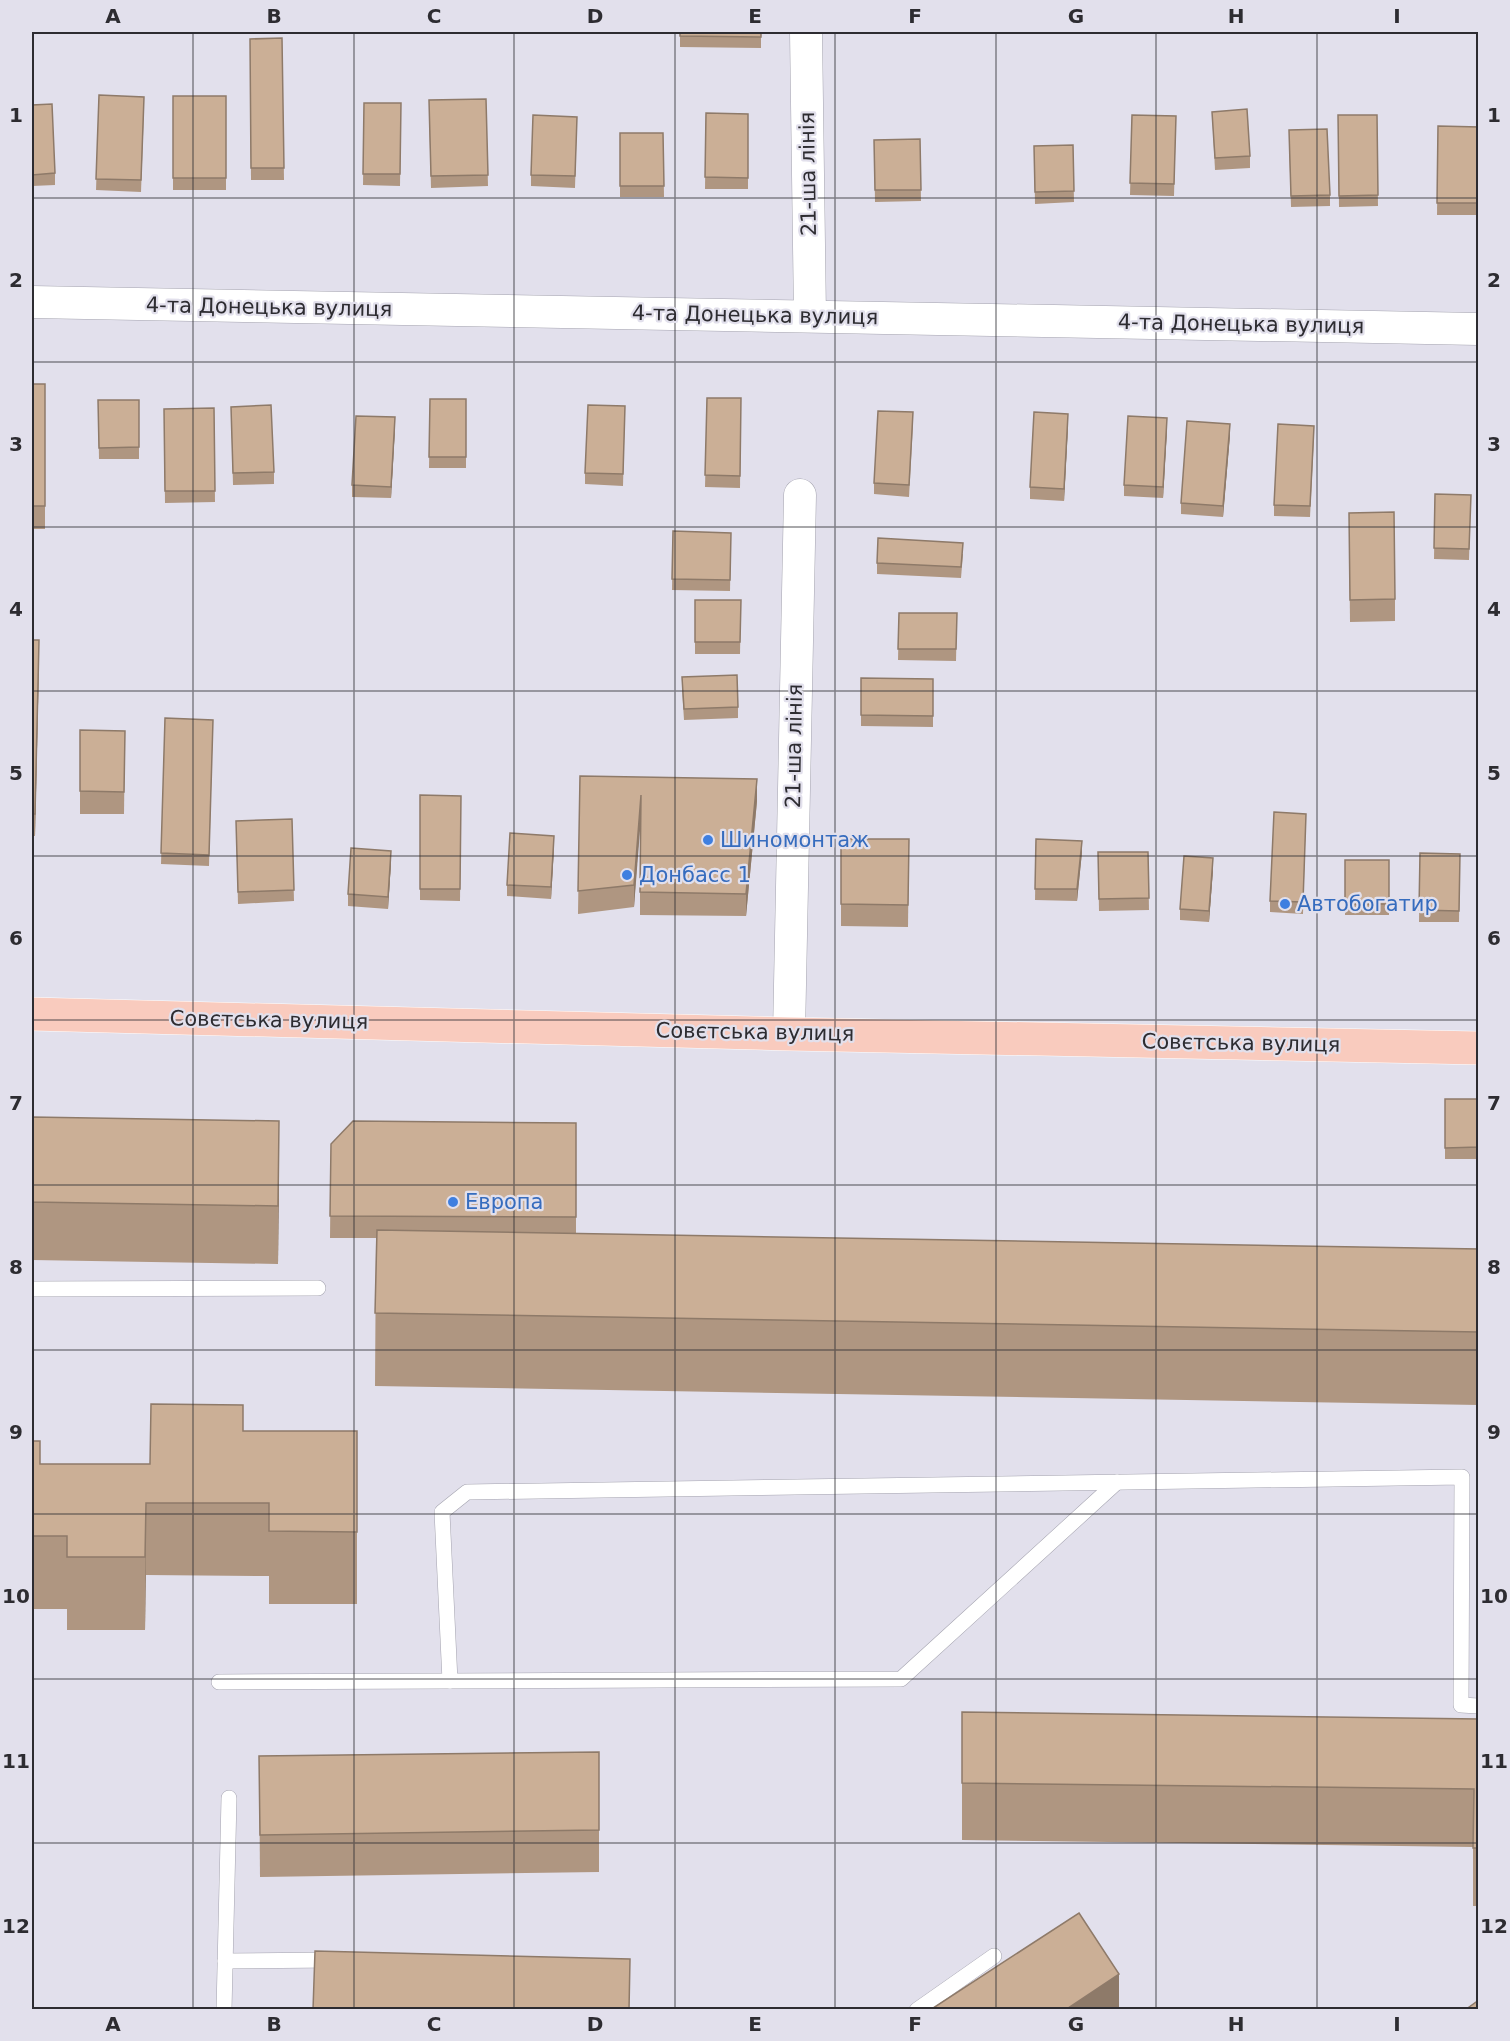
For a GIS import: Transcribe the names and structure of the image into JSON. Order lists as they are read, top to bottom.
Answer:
{
  "streets": {
    "main road": ["Совєтська вулиця"],
    "street": ["21-ша лінія", "4-та Донецька вулиця"]
  },
  "crossings": [
    ["21-ша лінія", "4-та Донецька вулиця"],
    ["21-ша лінія", "Совєтська вулиця"]
  ],
  "places": [
    "Шиномонтаж",
    "Донбасс 1",
    "Автобогатир",
    "Европа"
  ],
  "grid": {
    "columns": [
      "A",
      "B",
      "C",
      "D",
      "E",
      "F",
      "G",
      "H",
      "I"
    ],
    "rows": [
      "1",
      "2",
      "3",
      "4",
      "5",
      "6",
      "7",
      "8",
      "9",
      "10",
      "11",
      "12"
    ]
  }
}
